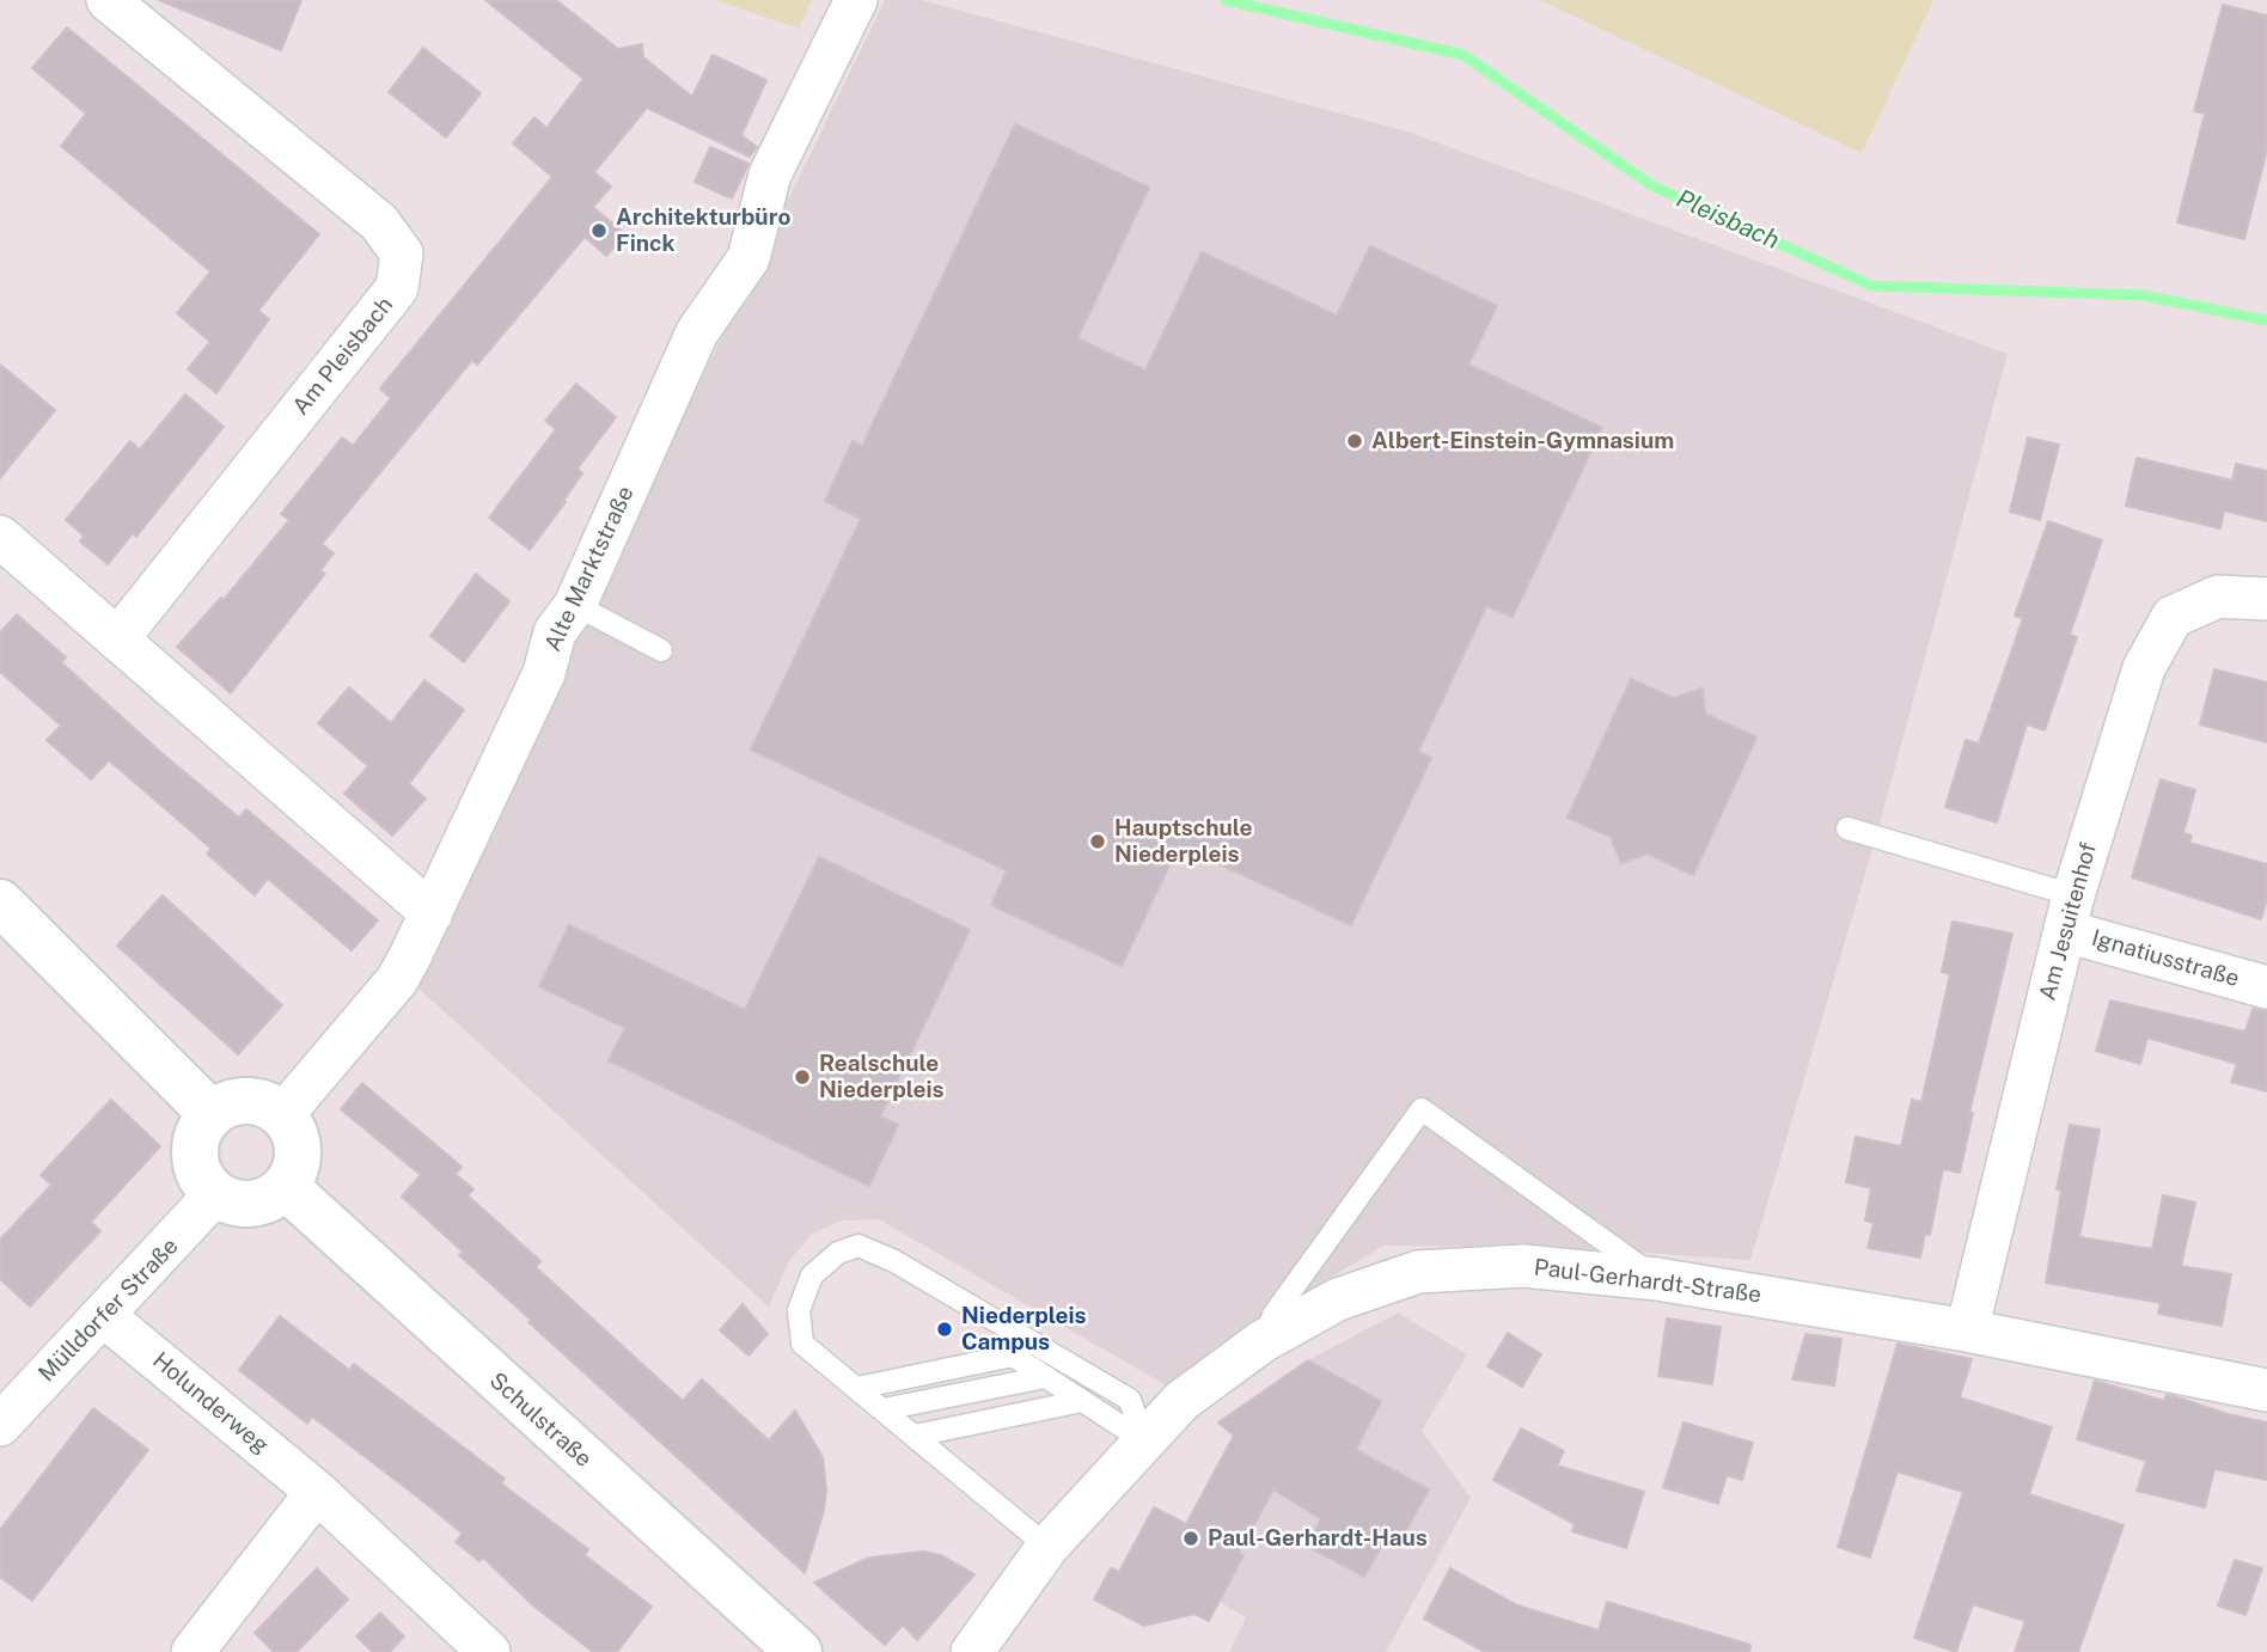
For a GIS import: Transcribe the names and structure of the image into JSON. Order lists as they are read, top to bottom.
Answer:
{
  "streets": {
    "street": [
      "Am Pleisbach",
      "Alte Marktstraße",
      "Am Jesuitenhof",
      "Ignatiusstraße",
      "Paul-Gerhardt-Straße",
      "Mülldorfer Straße",
      "Holunderweg",
      "Schulstraße"
    ]
  },
  "crossings": [
    ["Alte Marktstraße", "Mülldorfer Straße"],
    ["Alte Marktstraße", "Schulstraße"],
    ["Am Jesuitenhof", "Ignatiusstraße"],
    ["Am Jesuitenhof", "Paul-Gerhardt-Straße"],
    ["Mülldorfer Straße", "Holunderweg"],
    ["Mülldorfer Straße", "Schulstraße"]
  ],
  "water": ["Pleisbach"],
  "places": [
    "Architekturbüro Finck",
    "Albert-Einstein-Gymnasium",
    "Hauptschule Niederpleis",
    "Realschule Niederpleis",
    "Niederpleis Campus",
    "Paul-Gerhardt-Haus"
  ]
}
